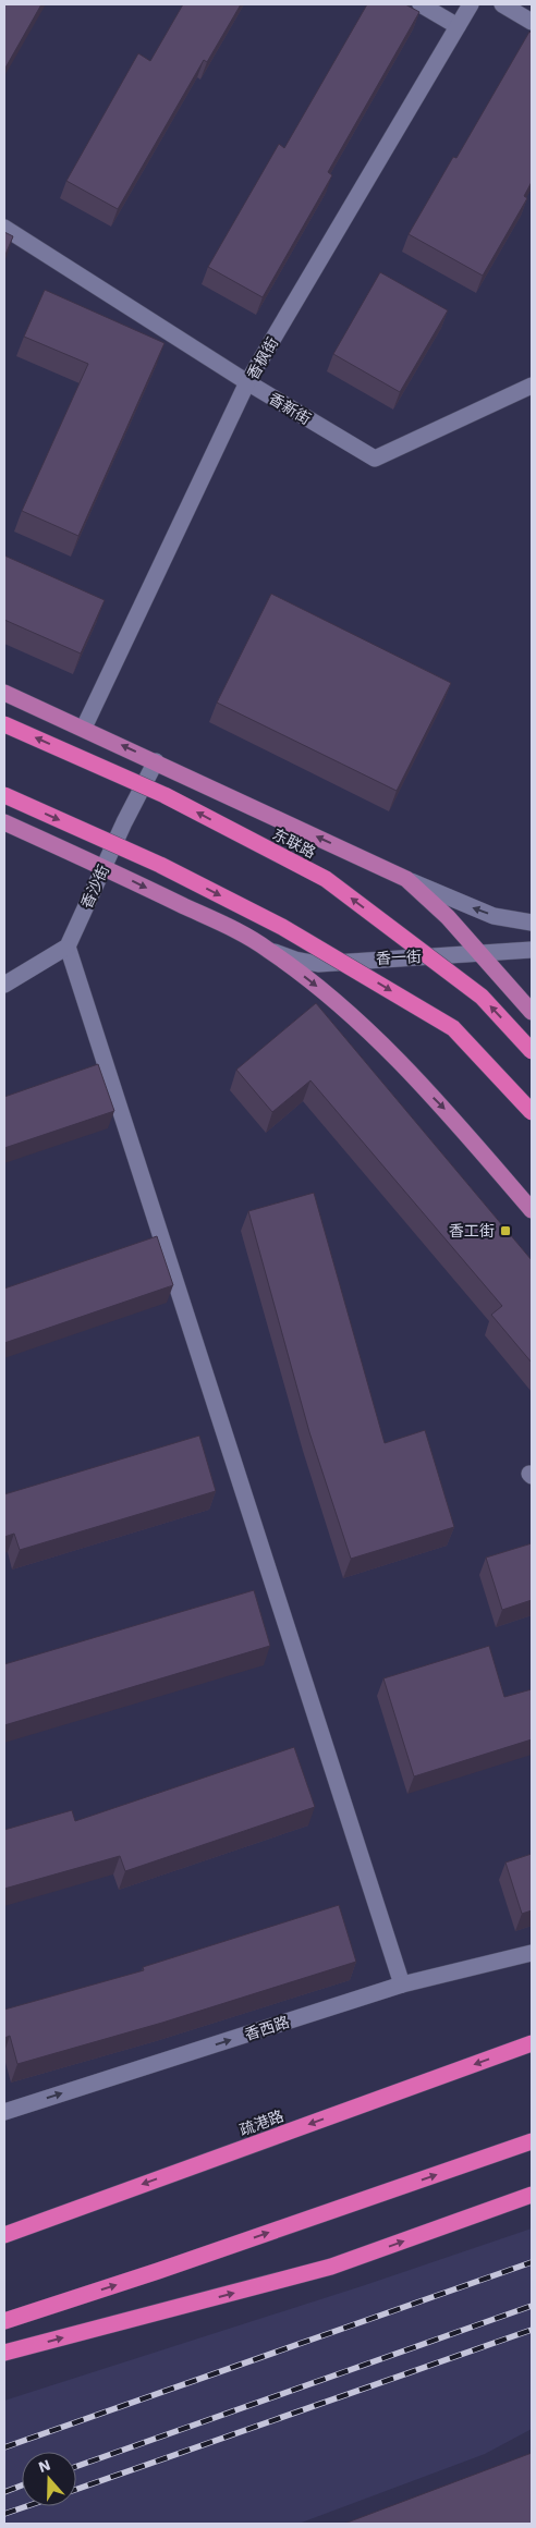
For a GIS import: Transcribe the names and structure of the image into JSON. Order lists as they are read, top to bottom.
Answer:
{
  "streets": {
    "highway": ["东联路", "疏港路"],
    "street": [
      "香枫街",
      "香新街",
      "香沙街",
      "香一街",
      "香西路"
    ]
  },
  "crossings": [
    ["香枫街", "香新街"]
  ],
  "one_way": ["香西路"],
  "places": {
    "transit": ["香工街"]
  },
  "north": "top"
}
